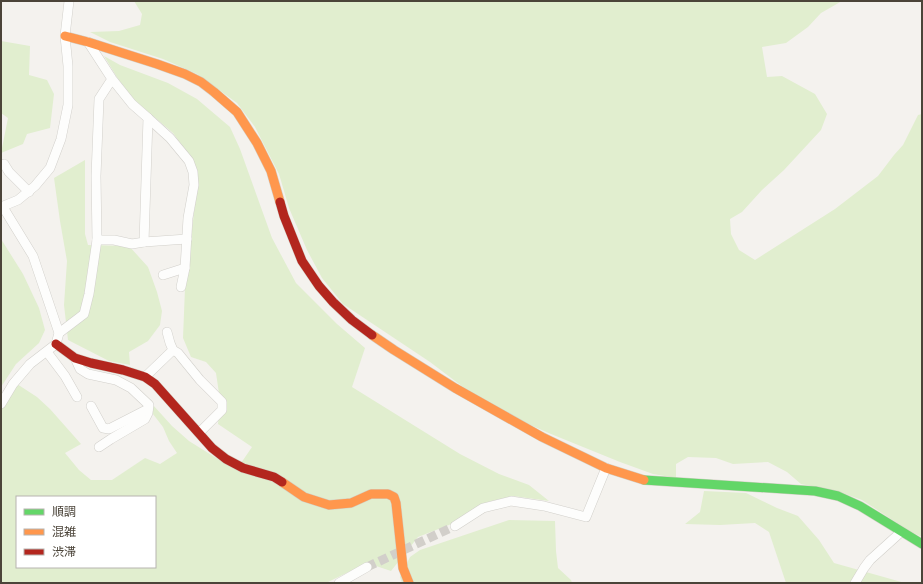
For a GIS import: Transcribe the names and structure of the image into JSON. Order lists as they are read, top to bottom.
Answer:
{
  "legend": ["順調", "混雑", "渋滞"]
}
